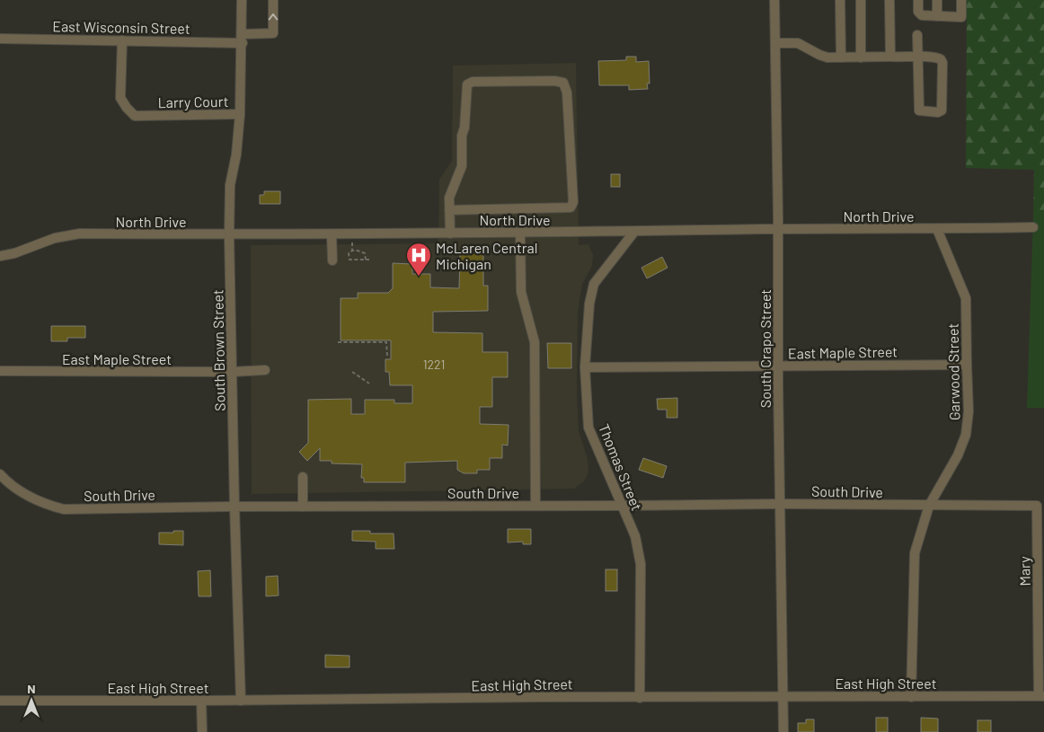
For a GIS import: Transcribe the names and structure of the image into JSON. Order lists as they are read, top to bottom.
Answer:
{
  "streets": {
    "street": [
      "East Wisconsin Street",
      "Larry Court",
      "North Drive",
      "South Crapo Street",
      "South Brown Street",
      "East Maple Street",
      "Garwood Street",
      "Thomas Street",
      "South Drive",
      "Mary",
      "East High Street"
    ]
  },
  "crossings": [
    ["East Wisconsin Street", "Larry Court"],
    ["East Wisconsin Street", "South Brown Street"],
    ["Larry Court", "South Brown Street"],
    ["North Drive", "South Crapo Street"],
    ["North Drive", "South Brown Street"],
    ["North Drive", "Garwood Street"],
    ["North Drive", "Thomas Street"],
    ["South Crapo Street", "East Maple Street"],
    ["South Crapo Street", "South Drive"],
    ["South Crapo Street", "East High Street"],
    ["South Brown Street", "East Maple Street"],
    ["South Brown Street", "South Drive"],
    ["South Brown Street", "East High Street"],
    ["East Maple Street", "Garwood Street"],
    ["East Maple Street", "Thomas Street"],
    ["Garwood Street", "South Drive"],
    ["Garwood Street", "East High Street"],
    ["Thomas Street", "South Drive"],
    ["Thomas Street", "East High Street"],
    ["South Drive", "Mary"],
    ["Mary", "East High Street"]
  ],
  "places": {
    "hospital": ["McLaren Central Michigan"]
  },
  "house_numbers": ["1221"],
  "north": "top"
}
